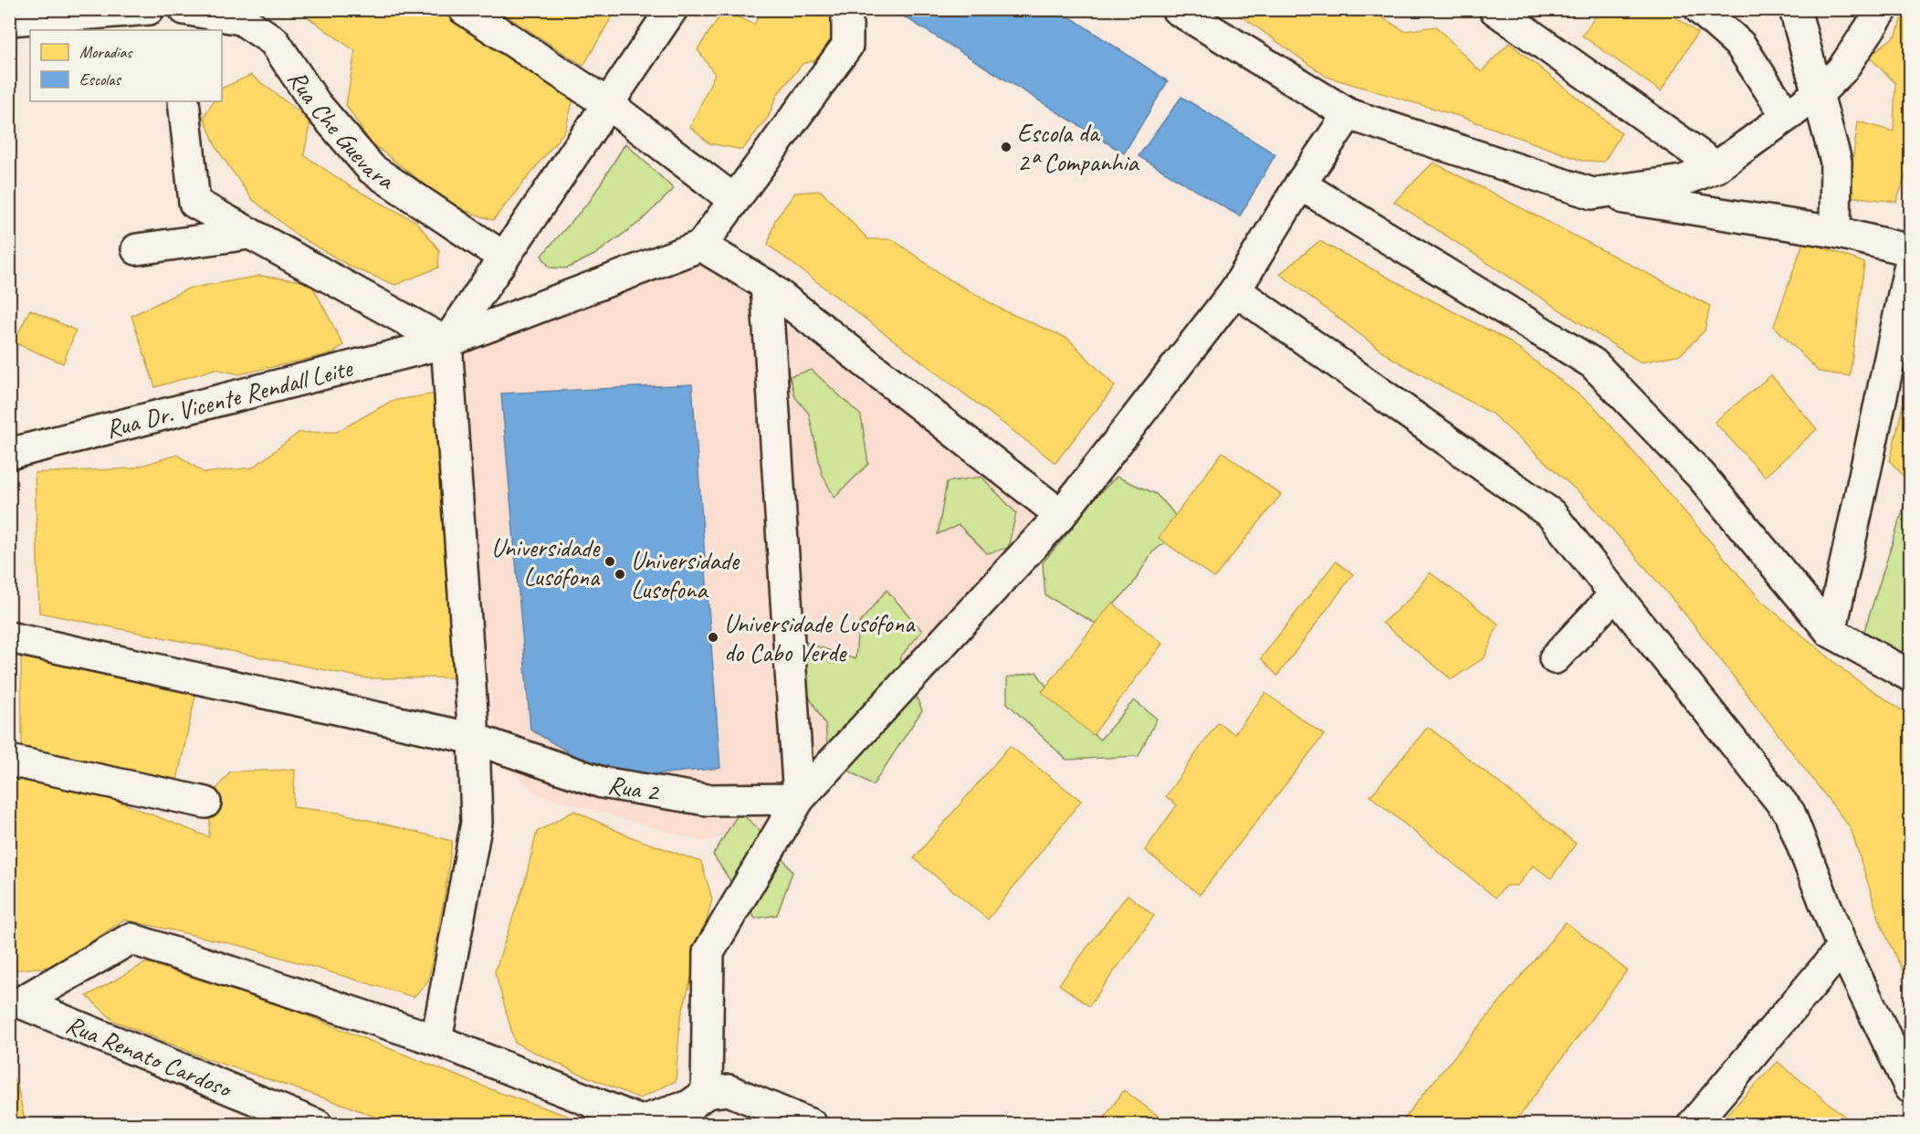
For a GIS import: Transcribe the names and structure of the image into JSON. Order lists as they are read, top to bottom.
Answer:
{
  "streets": {
    "street": [
      "Rua Che Guevara",
      "Rua Dr. Vicente Rendall Leite",
      "Rua 2",
      "Rua Renato Cardoso"
    ]
  },
  "places": [
    "Escola da 2ª Companhia",
    "Universidade Lusófona",
    "Universidade Lusofona",
    "Universidade Lusófona do Cabo Verde"
  ],
  "legend": ["Moradias", "Escolas"]
}
